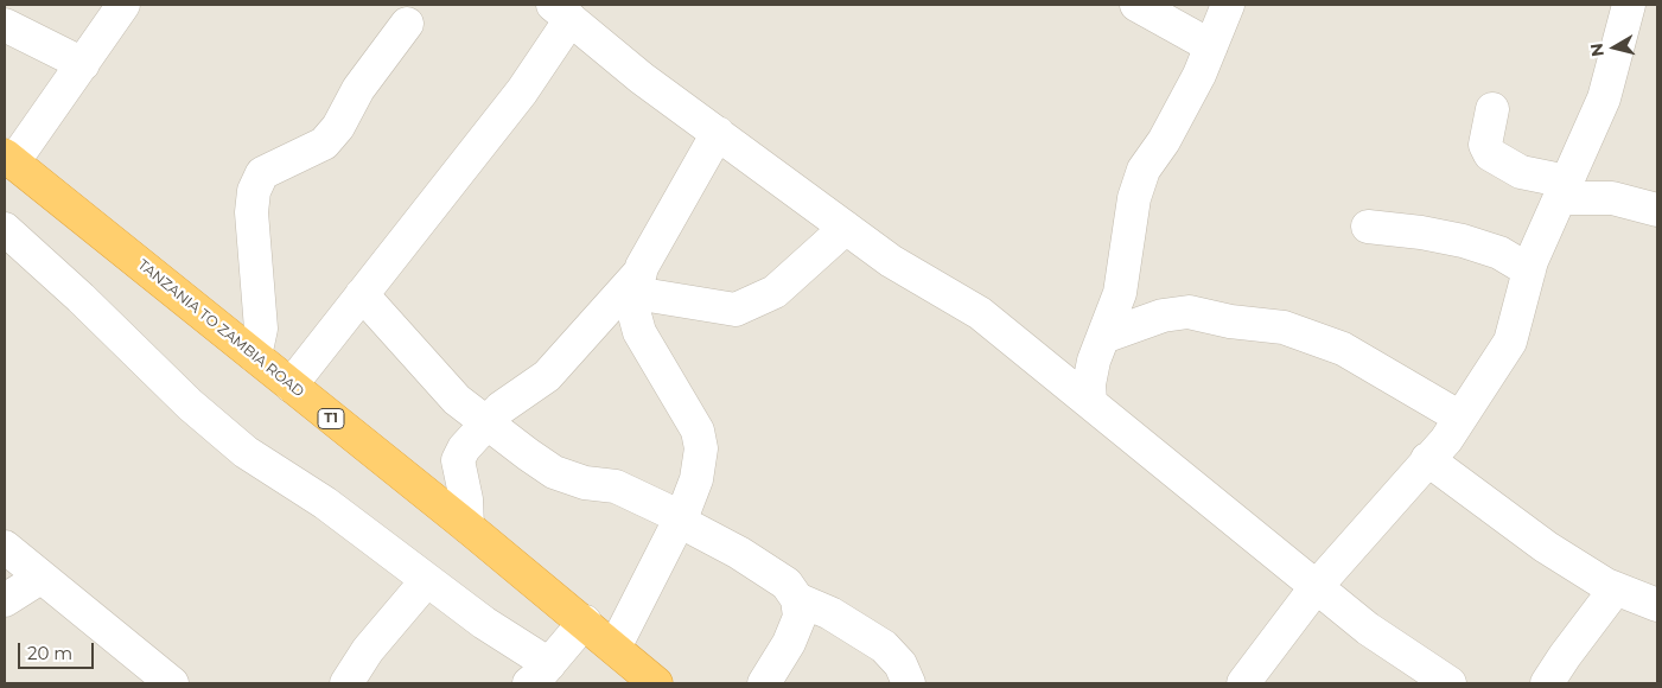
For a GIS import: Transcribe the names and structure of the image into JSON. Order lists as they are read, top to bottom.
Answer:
{
  "streets": {
    "highway": ["TANZANIA TO ZAMBIA ROAD", "T1"]
  },
  "scale_bar": "20 m",
  "north": "left"
}
